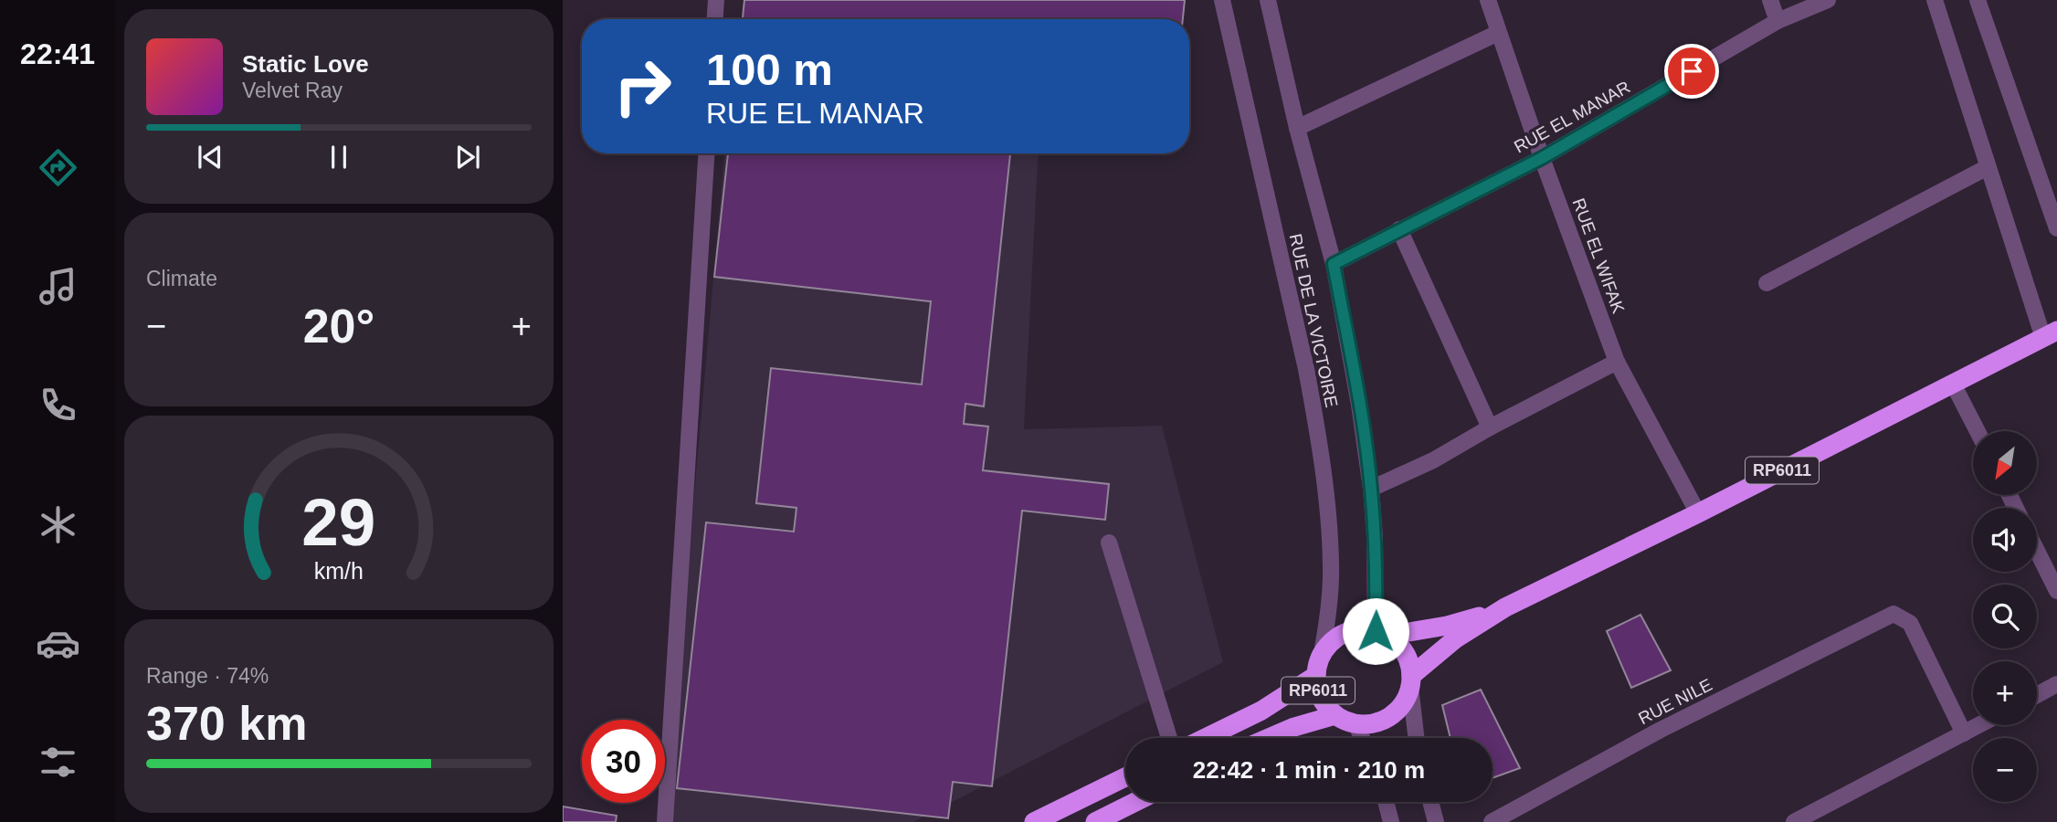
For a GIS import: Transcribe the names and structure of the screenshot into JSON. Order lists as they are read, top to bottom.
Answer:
{
  "streets": {
    "highway": ["RP6011"],
    "street": [
      "RUE EL MANAR",
      "RUE EL WIFAK",
      "RUE DE LA VICTOIRE",
      "RUE NILE"
    ]
  },
  "crossings": [
    ["RUE EL MANAR", "RUE EL WIFAK"],
    ["RUE EL MANAR", "RUE DE LA VICTOIRE"],
    ["RUE EL WIFAK", "RP6011"],
    ["RUE DE LA VICTOIRE", "RP6011"]
  ],
  "north": "bottom left",
  "page": {
    "tabs": "22:41",
    "turn": ["100 m", "RUE EL MANAR"],
    "song": ["Static Love", "Velvet Ray"],
    "tile": [
      "Climate",
      ["Range · 74%", "370 km"]
    ],
    "heat": ["−", "20°", "+"],
    "map_buttons": ["+", "−"],
    "limit": "30",
    "trip": "22:42 · 1 min · 210 m",
    "gauge": ["29", "km/h"]
  }
}
